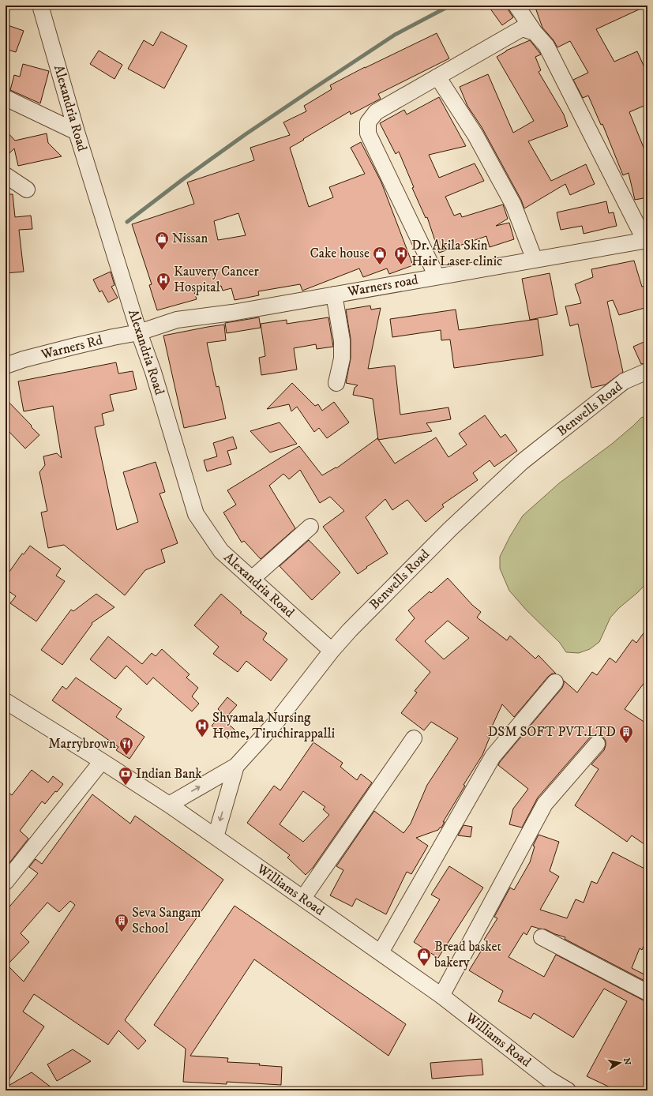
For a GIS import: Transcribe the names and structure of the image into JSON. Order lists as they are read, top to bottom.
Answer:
{
  "streets": {
    "street": [
      "Alexandria Road",
      "Warners road",
      "Warners Rd",
      "Benwells Road",
      "Williams Road"
    ]
  },
  "crossings": [
    ["Alexandria Road", "Warners road"],
    ["Alexandria Road", "Warners Rd"],
    ["Alexandria Road", "Benwells Road"],
    ["Warners road", "Warners Rd"],
    ["Benwells Road", "Williams Road"]
  ],
  "places": {
    "shop": ["Nissan", "Cake house", "Bread basket bakery"],
    "hospital": ["Dr. Akila Skin Hair Laser clinic", "Kauvery Cancer Hospital", "Shyamala Nursing Home, Tiruchirappalli"],
    "building": ["DSM SOFT PVT.LTD", "Seva Sangam School"],
    "restaurant": ["Marrybrown"],
    "bank": ["Indian Bank"]
  },
  "north": "right"
}
